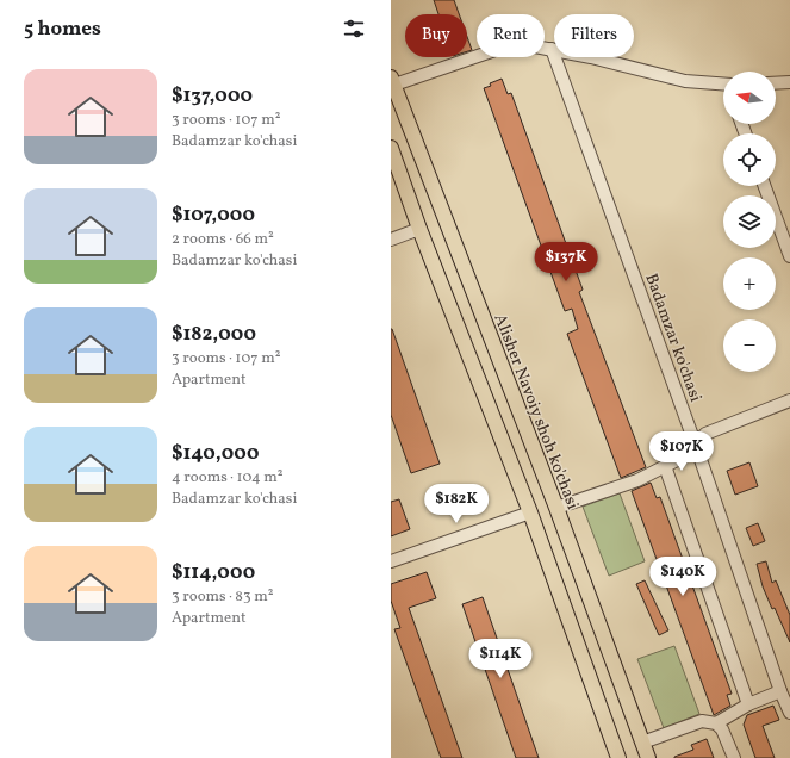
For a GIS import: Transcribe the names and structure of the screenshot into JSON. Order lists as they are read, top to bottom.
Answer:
{
  "streets": {
    "main road": ["Alisher Navoiy shoh ko'chasi"],
    "street": ["Badamzar ko'chasi"]
  },
  "north": "left",
  "page": {
    "heading": "5 homes",
    "chip": ["Buy", "Rent", "Filters"],
    "list": [
      {
        "name": "$137,000",
        "note": "3 rooms · 107 m² · Badamzar ko'chasi"
      },
      {
        "name": "$107,000",
        "note": "2 rooms · 66 m² · Badamzar ko'chasi"
      },
      {
        "name": "$182,000",
        "note": "3 rooms · 107 m² · Apartment"
      },
      {
        "name": "$140,000",
        "note": "4 rooms · 104 m² · Badamzar ko'chasi"
      },
      {
        "name": "$114,000",
        "note": "3 rooms · 83 m² · Apartment"
      }
    ],
    "map_buttons": ["+", "−"],
    "price": [
      "$137K",
      "$107K",
      "$182K",
      "$140K",
      "$114K"
    ]
  }
}
